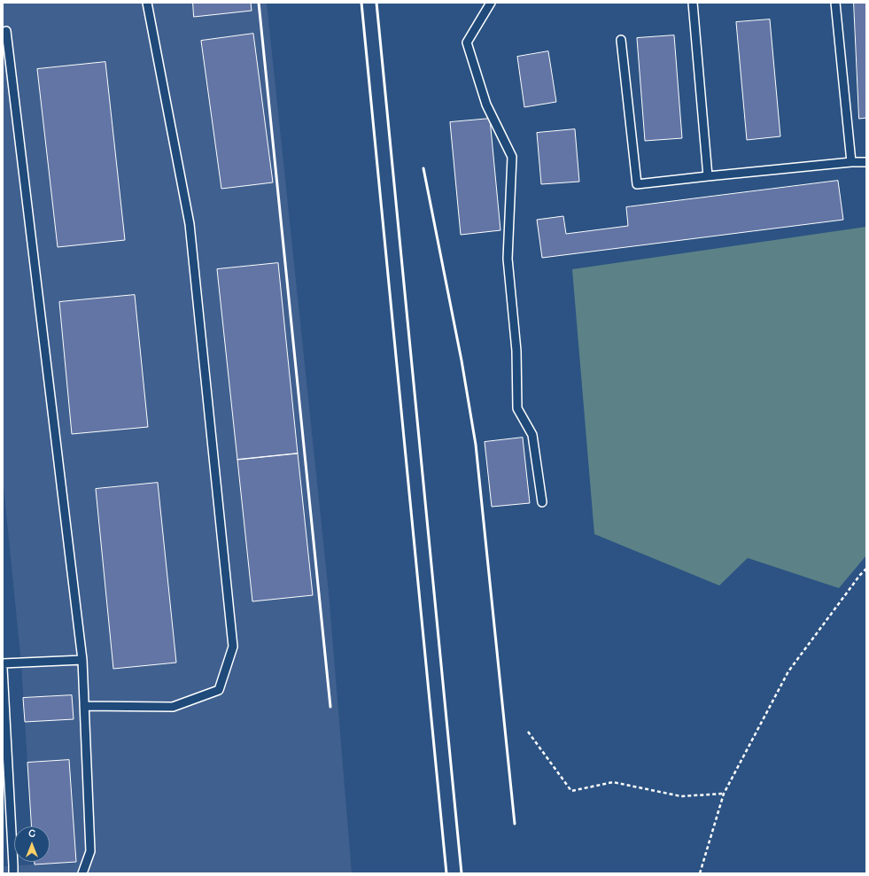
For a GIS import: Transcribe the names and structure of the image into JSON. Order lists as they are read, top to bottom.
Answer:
{
  "north": "top"
}
